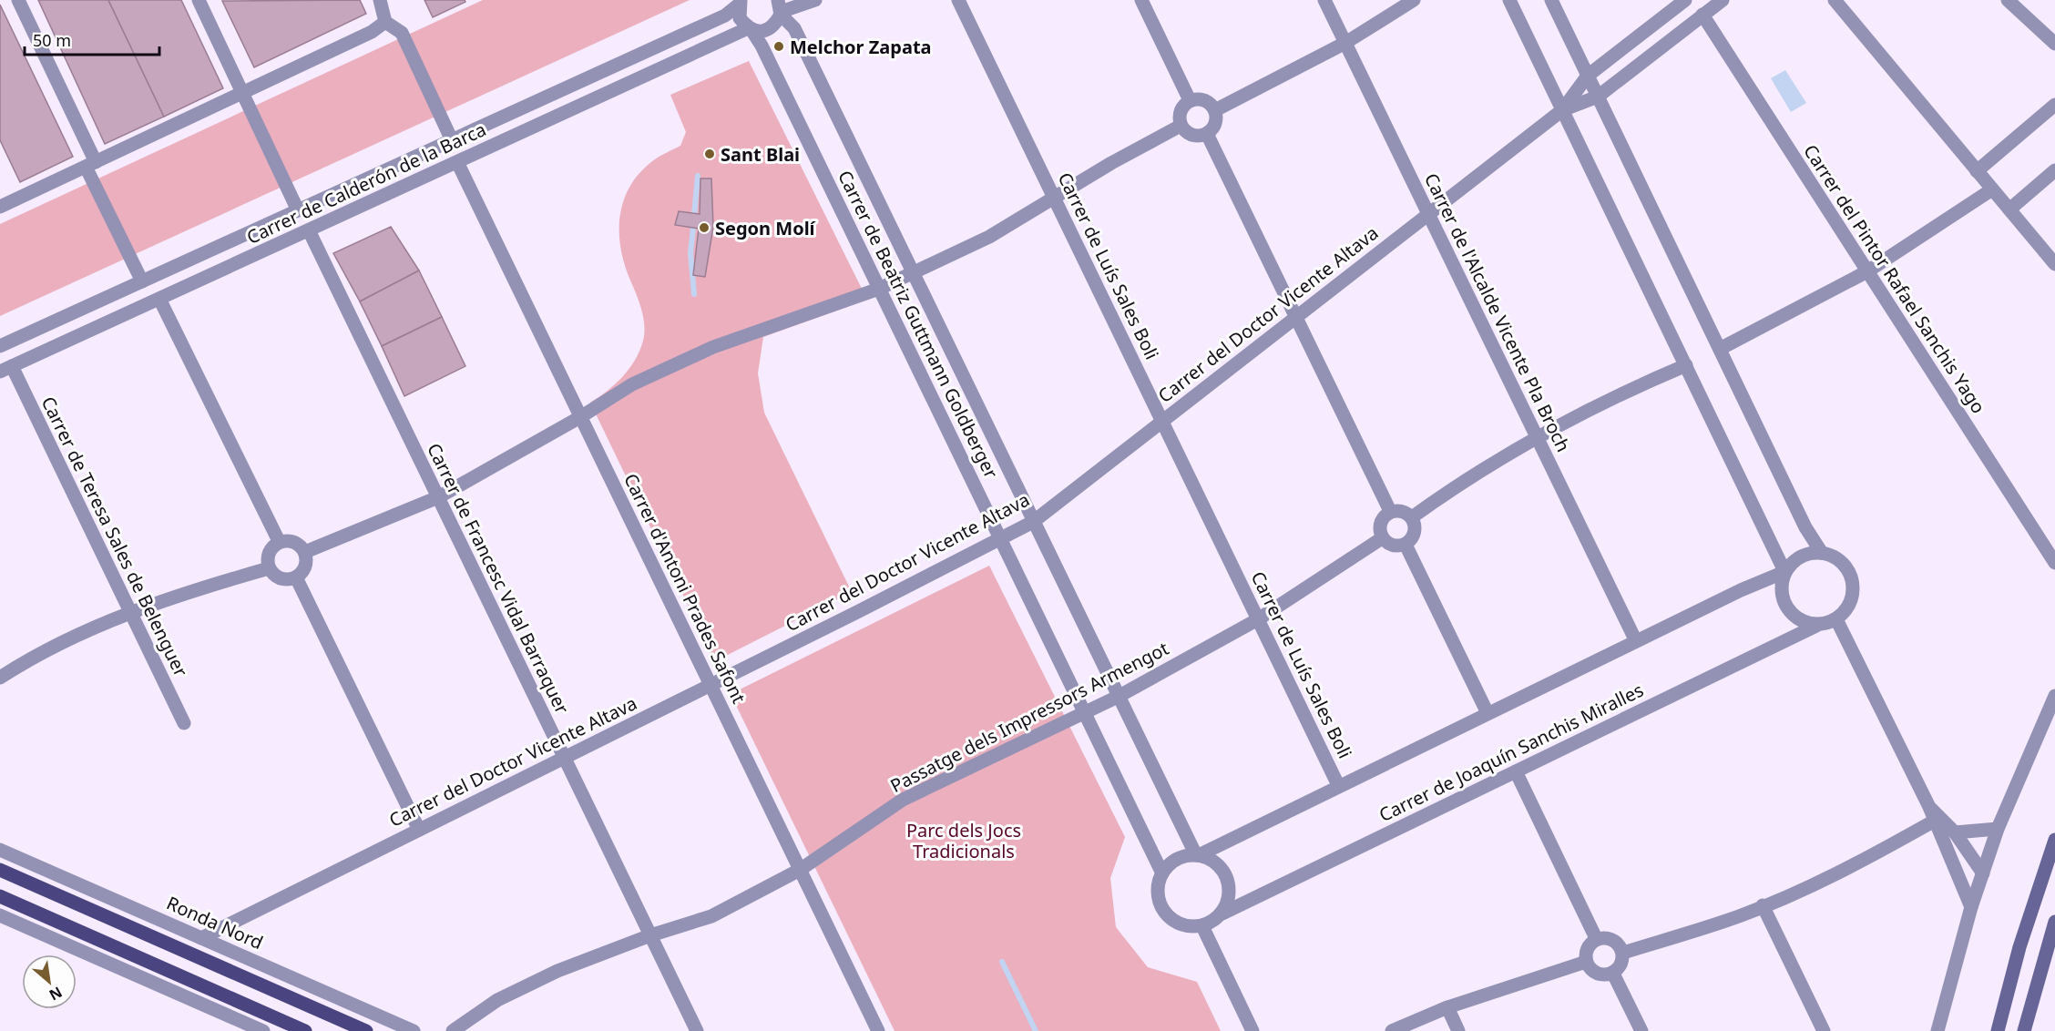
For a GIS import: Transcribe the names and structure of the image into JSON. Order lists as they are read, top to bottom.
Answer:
{
  "streets": {
    "street": [
      "Carrer de Calderón de la Barca",
      "Carrer de Luís Sales Boli",
      "Carrer del Pintor Rafael Sanchis Yago",
      "Carrer de l'Alcalde Vicente Pla Broch",
      "Carrer del Doctor Vicente Altava",
      "Carrer de Beatriz Guttmann Goldberger",
      "Carrer de Teresa Sales de Belenguer",
      "Carrer de Francesc Vidal Barraquer",
      "Carrer d'Antoni Prades Safont",
      "Passatge dels Impressors Armengot",
      "Carrer de Joaquín Sanchis Miralles",
      "Ronda Nord"
    ]
  },
  "crossings": [
    ["Carrer de Calderón de la Barca", "Carrer de Beatriz Guttmann Goldberger"],
    ["Carrer de Calderón de la Barca", "Carrer de Teresa Sales de Belenguer"],
    ["Carrer de Calderón de la Barca", "Carrer de Francesc Vidal Barraquer"],
    ["Carrer de Calderón de la Barca", "Carrer d'Antoni Prades Safont"],
    ["Carrer de Luís Sales Boli", "Carrer del Doctor Vicente Altava"],
    ["Carrer de Luís Sales Boli", "Passatge dels Impressors Armengot"],
    ["Carrer del Pintor Rafael Sanchis Yago", "Carrer del Doctor Vicente Altava"],
    ["Carrer de l'Alcalde Vicente Pla Broch", "Carrer del Doctor Vicente Altava"],
    ["Carrer del Doctor Vicente Altava", "Carrer de Beatriz Guttmann Goldberger"],
    ["Carrer del Doctor Vicente Altava", "Carrer de Francesc Vidal Barraquer"],
    ["Carrer del Doctor Vicente Altava", "Carrer d'Antoni Prades Safont"],
    ["Carrer del Doctor Vicente Altava", "Ronda Nord"],
    ["Carrer de Beatriz Guttmann Goldberger", "Passatge dels Impressors Armengot"],
    ["Carrer de Beatriz Guttmann Goldberger", "Carrer de Joaquín Sanchis Miralles"],
    ["Carrer de Francesc Vidal Barraquer", "Passatge dels Impressors Armengot"],
    ["Carrer d'Antoni Prades Safont", "Passatge dels Impressors Armengot"]
  ],
  "parks": ["Parc dels Jocs Tradicionals"],
  "places": ["Melchor Zapata", "Sant Blai", "Segon Molí"],
  "scale_bar": "50 m",
  "north": "bottom right"
}
